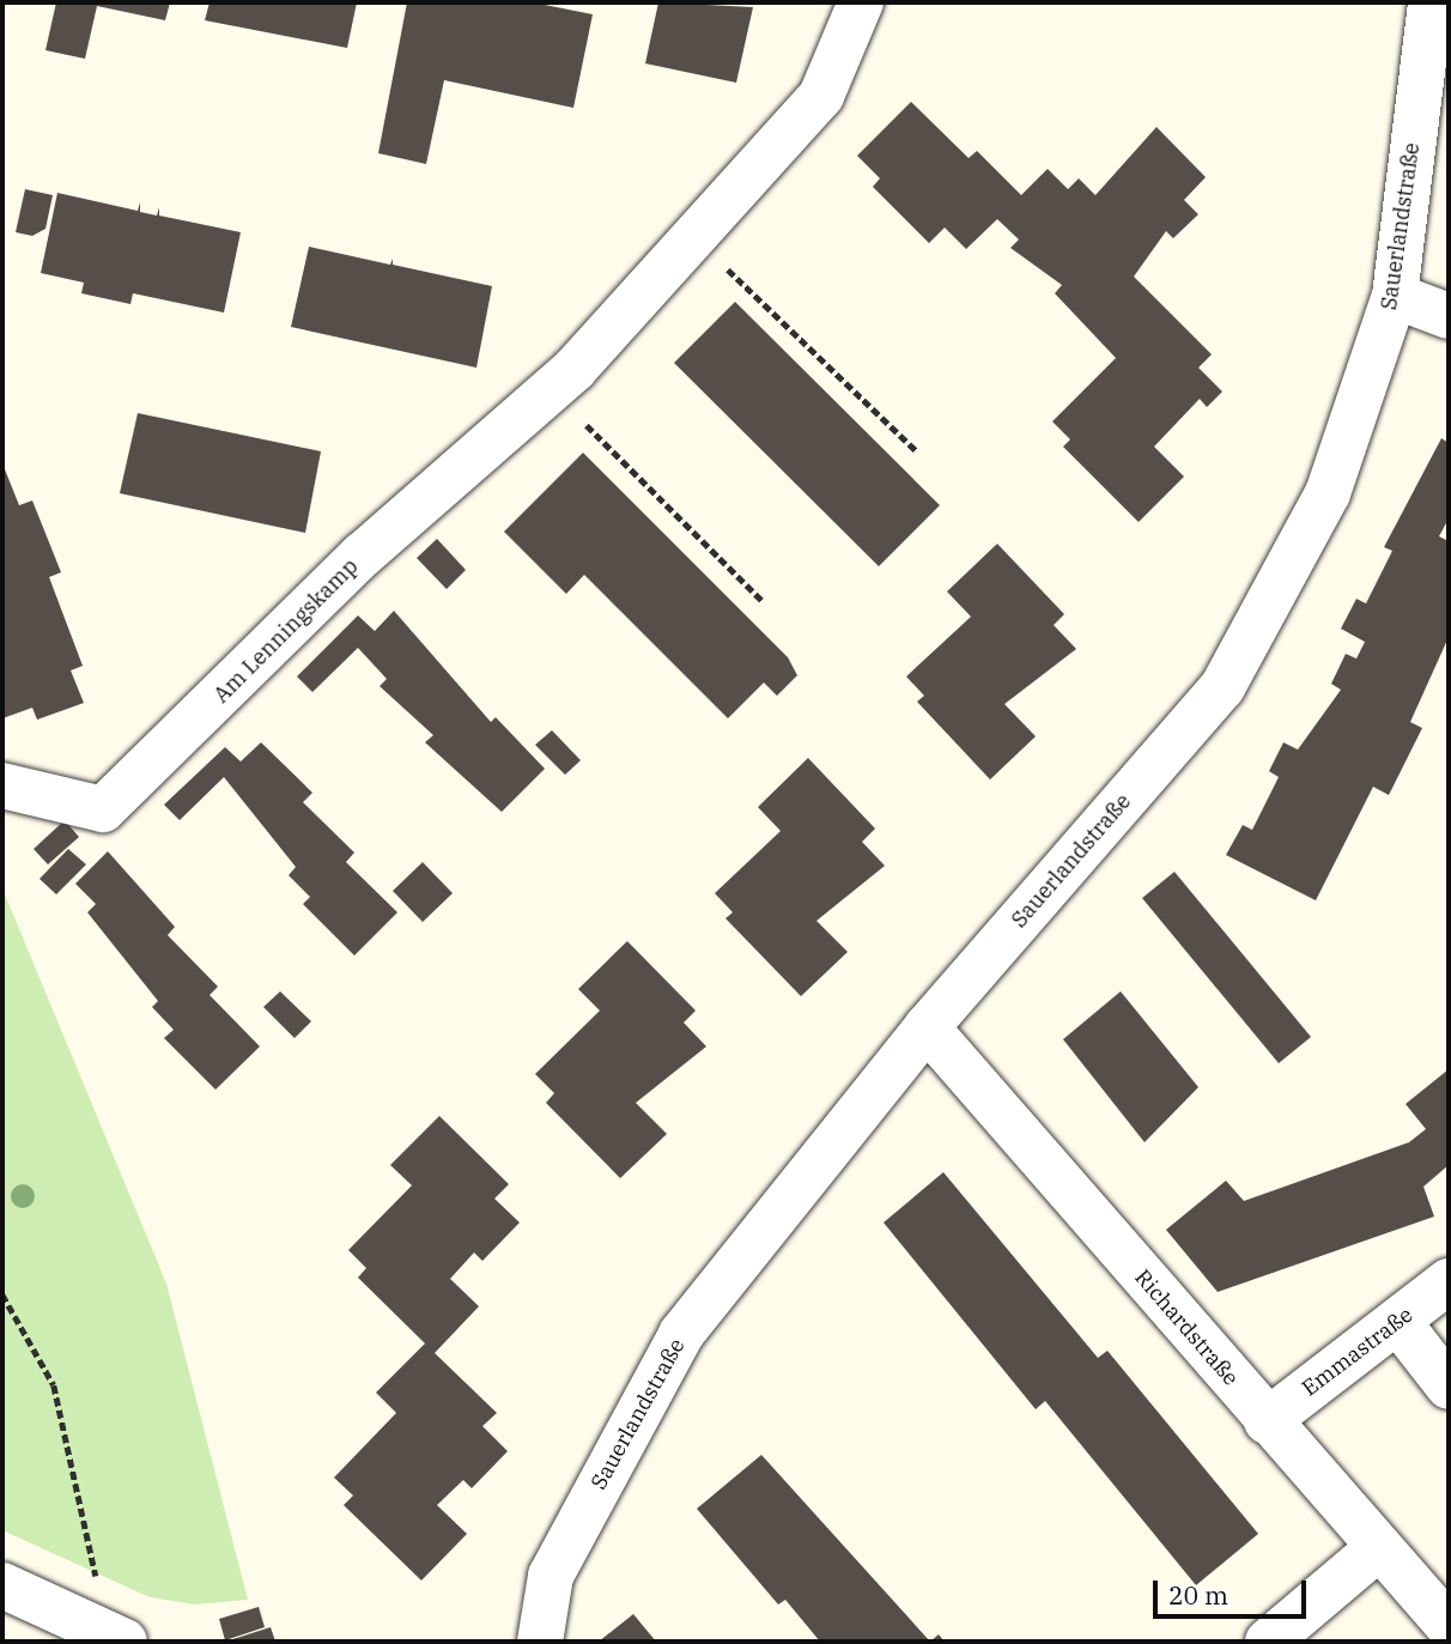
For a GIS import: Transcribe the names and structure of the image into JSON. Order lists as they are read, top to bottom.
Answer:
{
  "streets": {
    "street": [
      "Sauerlandstraße",
      "Am Lenningskamp",
      "Richardstraße",
      "Emmastraße"
    ]
  },
  "crossings": [
    ["Sauerlandstraße", "Richardstraße"],
    ["Richardstraße", "Emmastraße"]
  ],
  "scale_bar": "20 m"
}
